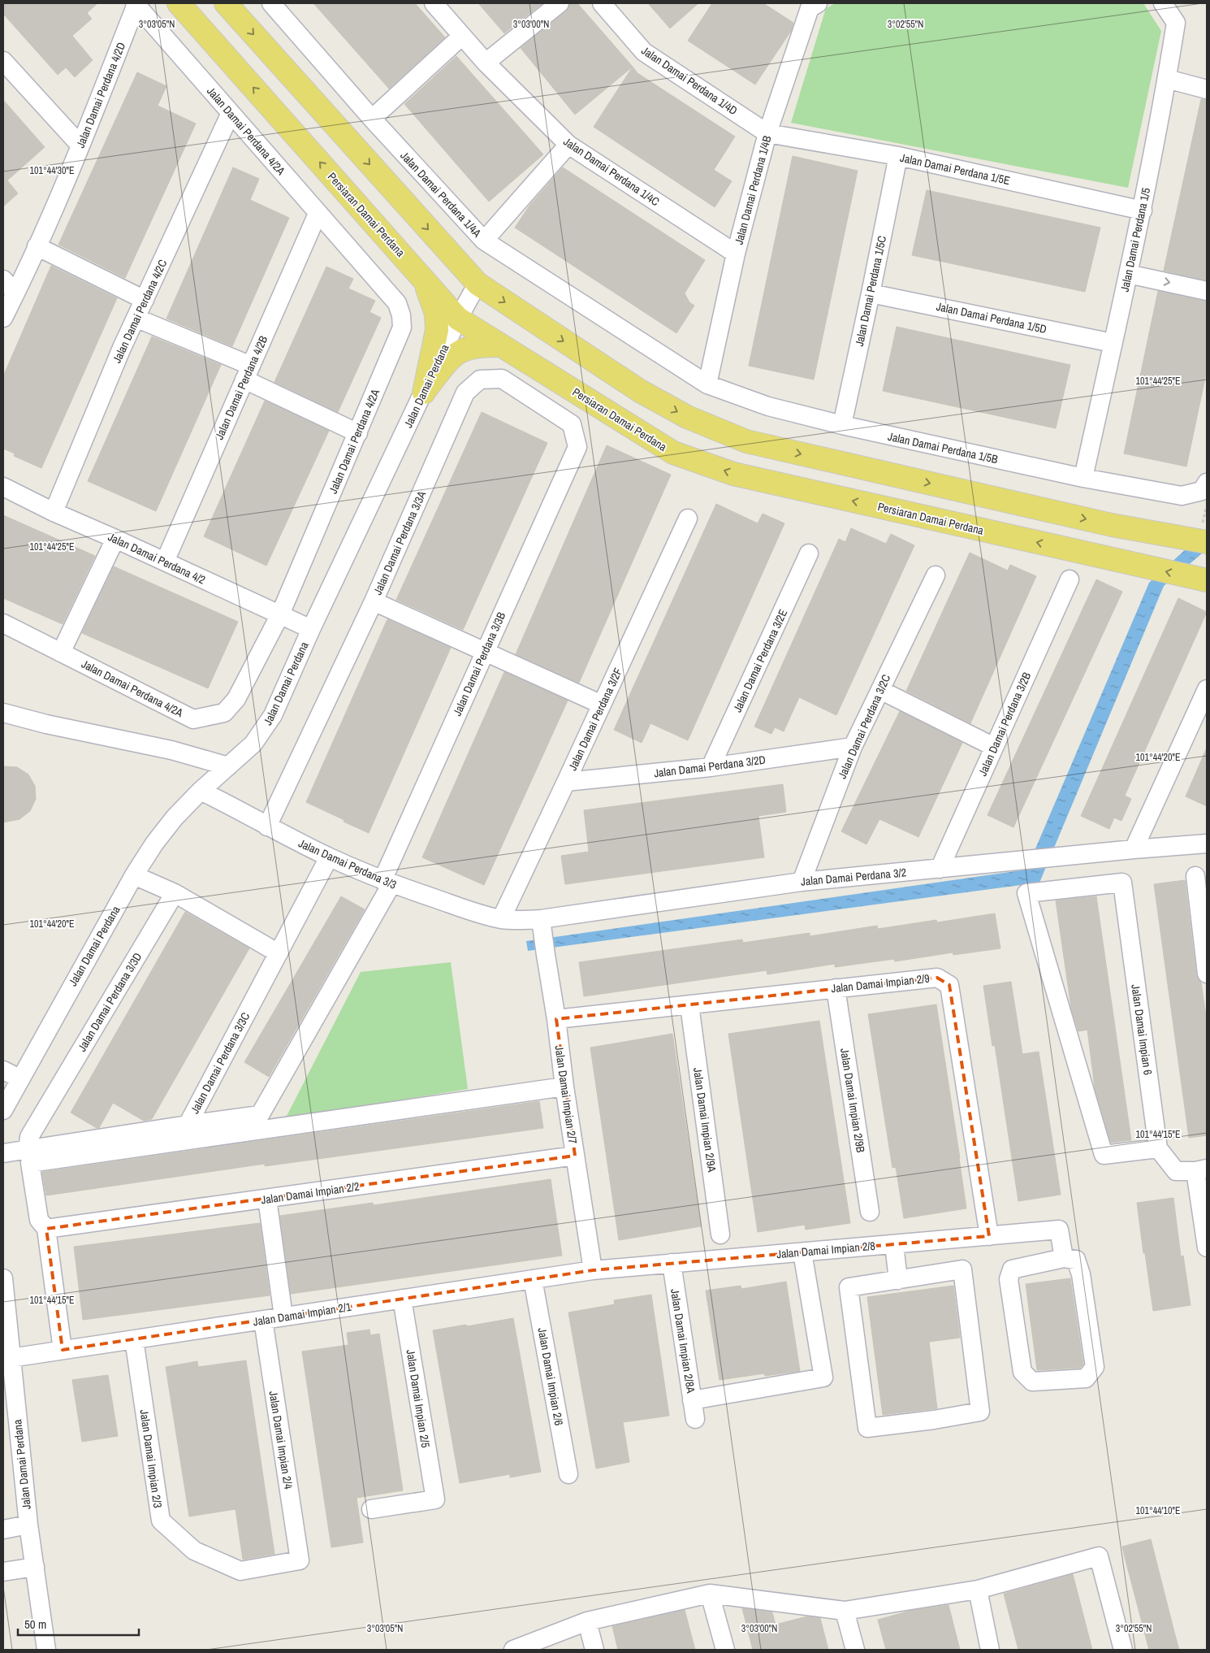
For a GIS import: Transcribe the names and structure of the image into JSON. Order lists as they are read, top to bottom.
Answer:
{
  "streets": {
    "main road": ["Persiaran Damai Perdana"],
    "street": [
      "Jalan Damai Perdana 1/4D",
      "Jalan Damai Perdana 4/2D",
      "Jalan Damai Perdana 4/2A",
      "Jalan Damai Perdana 1/5E",
      "Jalan Damai Perdana 1/4C",
      "Jalan Damai Perdana 1/4B",
      "Jalan Damai Perdana 1/4A",
      "Jalan Damai Perdana 1/5",
      "Jalan Damai Perdana 1/5C",
      "Jalan Damai Perdana 4/2C",
      "Jalan Damai Perdana 1/5D",
      "Jalan Damai Perdana",
      "Jalan Damai Perdana 4/2B",
      "Jalan Damai Perdana 1/5B",
      "Jalan Damai Perdana 3/3A",
      "Jalan Damai Perdana 4/2",
      "Jalan Damai Perdana 3/2E",
      "Jalan Damai Perdana 3/3B",
      "Jalan Damai Perdana 3/2F",
      "Jalan Damai Perdana 3/2B",
      "Jalan Damai Perdana 3/2C",
      "Jalan Damai Perdana 3/2D",
      "Jalan Damai Perdana 3/3",
      "Jalan Damai Perdana 3/2",
      "Jalan Damai Impian 2/9",
      "Jalan Damai Perdana 3/3D",
      "Jalan Damai Impian 6",
      "Jalan Damai Perdana 3/3C",
      "Jalan Damai Impian 2/7",
      "Jalan Damai Impian 2/9B",
      "Jalan Damai Impian 2/9A",
      "Jalan Damai Impian 2/2",
      "Jalan Damai Impian 2/8",
      "Jalan Damai Impian 2/1",
      "Jalan Damai Impian 2/8A",
      "Jalan Damai Impian 2/6",
      "Jalan Damai Impian 2/5",
      "Jalan Damai Impian 2/4",
      "Jalan Damai Impian 2/3"
    ]
  },
  "crossings": [
    ["Jalan Damai Perdana 1/4D", "Jalan Damai Perdana 1/5E"],
    ["Jalan Damai Perdana 1/4D", "Jalan Damai Perdana 1/4B"],
    ["Jalan Damai Perdana 4/2D", "Jalan Damai Perdana 4/2A"],
    ["Jalan Damai Perdana 4/2A", "Jalan Damai Perdana 4/2C"],
    ["Jalan Damai Perdana 4/2A", "Jalan Damai Perdana 4/2B"],
    ["Jalan Damai Perdana 4/2A", "Jalan Damai Perdana 4/2"],
    ["Jalan Damai Perdana 1/5E", "Jalan Damai Perdana 1/4B"],
    ["Jalan Damai Perdana 1/5E", "Jalan Damai Perdana 1/5"],
    ["Jalan Damai Perdana 1/5E", "Jalan Damai Perdana 1/5C"],
    ["Jalan Damai Perdana 1/4C", "Jalan Damai Perdana 1/4B"],
    ["Jalan Damai Perdana 1/4B", "Jalan Damai Perdana 1/4A"],
    ["Jalan Damai Perdana 1/4B", "Jalan Damai Perdana 1/5B"],
    ["Jalan Damai Perdana 1/4A", "Jalan Damai Perdana 1/5B"],
    ["Persiaran Damai Perdana", "Jalan Damai Perdana"],
    ["Jalan Damai Perdana 1/5", "Jalan Damai Perdana 1/5D"],
    ["Jalan Damai Perdana 1/5", "Jalan Damai Perdana 1/5B"],
    ["Jalan Damai Perdana 1/5C", "Jalan Damai Perdana 1/5D"],
    ["Jalan Damai Perdana 1/5C", "Jalan Damai Perdana 1/5B"],
    ["Jalan Damai Perdana 4/2C", "Jalan Damai Perdana 4/2"],
    ["Jalan Damai Perdana", "Jalan Damai Perdana 4/2"],
    ["Jalan Damai Perdana", "Jalan Damai Perdana 3/3"],
    ["Jalan Damai Perdana", "Jalan Damai Impian 2/1"],
    ["Jalan Damai Perdana 4/2B", "Jalan Damai Perdana 4/2"],
    ["Jalan Damai Perdana 3/3A", "Jalan Damai Perdana 3/3B"],
    ["Jalan Damai Perdana 3/3A", "Jalan Damai Perdana 3/3"],
    ["Jalan Damai Perdana 3/2E", "Jalan Damai Perdana 3/2D"],
    ["Jalan Damai Perdana 3/3B", "Jalan Damai Perdana 3/3"],
    ["Jalan Damai Perdana 3/3B", "Jalan Damai Perdana 3/3C"],
    ["Jalan Damai Perdana 3/2F", "Jalan Damai Perdana 3/2D"],
    ["Jalan Damai Perdana 3/2F", "Jalan Damai Perdana 3/3"],
    ["Jalan Damai Perdana 3/2F", "Jalan Damai Perdana 3/2"],
    ["Jalan Damai Perdana 3/2B", "Jalan Damai Perdana 3/2"],
    ["Jalan Damai Perdana 3/2C", "Jalan Damai Perdana 3/2D"],
    ["Jalan Damai Perdana 3/2C", "Jalan Damai Perdana 3/2"],
    ["Jalan Damai Perdana 3/3", "Jalan Damai Perdana 3/2"],
    ["Jalan Damai Perdana 3/3", "Jalan Damai Perdana 3/3C"],
    ["Jalan Damai Perdana 3/2", "Jalan Damai Impian 2/7"],
    ["Jalan Damai Impian 2/9", "Jalan Damai Impian 2/7"],
    ["Jalan Damai Impian 2/9", "Jalan Damai Impian 2/9B"],
    ["Jalan Damai Impian 2/9", "Jalan Damai Impian 2/9A"],
    ["Jalan Damai Impian 2/9", "Jalan Damai Impian 2/8"],
    ["Jalan Damai Perdana 3/3D", "Jalan Damai Perdana 3/3C"],
    ["Jalan Damai Impian 2/7", "Jalan Damai Impian 2/2"],
    ["Jalan Damai Impian 2/7", "Jalan Damai Impian 2/8"],
    ["Jalan Damai Impian 2/7", "Jalan Damai Impian 2/1"],
    ["Jalan Damai Impian 2/8", "Jalan Damai Impian 2/1"],
    ["Jalan Damai Impian 2/8", "Jalan Damai Impian 2/8A"],
    ["Jalan Damai Impian 2/1", "Jalan Damai Impian 2/6"],
    ["Jalan Damai Impian 2/1", "Jalan Damai Impian 2/5"],
    ["Jalan Damai Impian 2/1", "Jalan Damai Impian 2/4"],
    ["Jalan Damai Impian 2/1", "Jalan Damai Impian 2/3"],
    ["Jalan Damai Impian 2/4", "Jalan Damai Impian 2/3"]
  ],
  "scale_bar": "50 m",
  "coordinates": [
    "3°03'05\"N",
    "3°03'00\"N",
    "3°02'55\"N",
    "101°44'30\"E",
    "101°44'25\"E",
    "101°44'20\"E",
    "101°44'15\"E",
    "101°44'10\"E"
  ]
}
